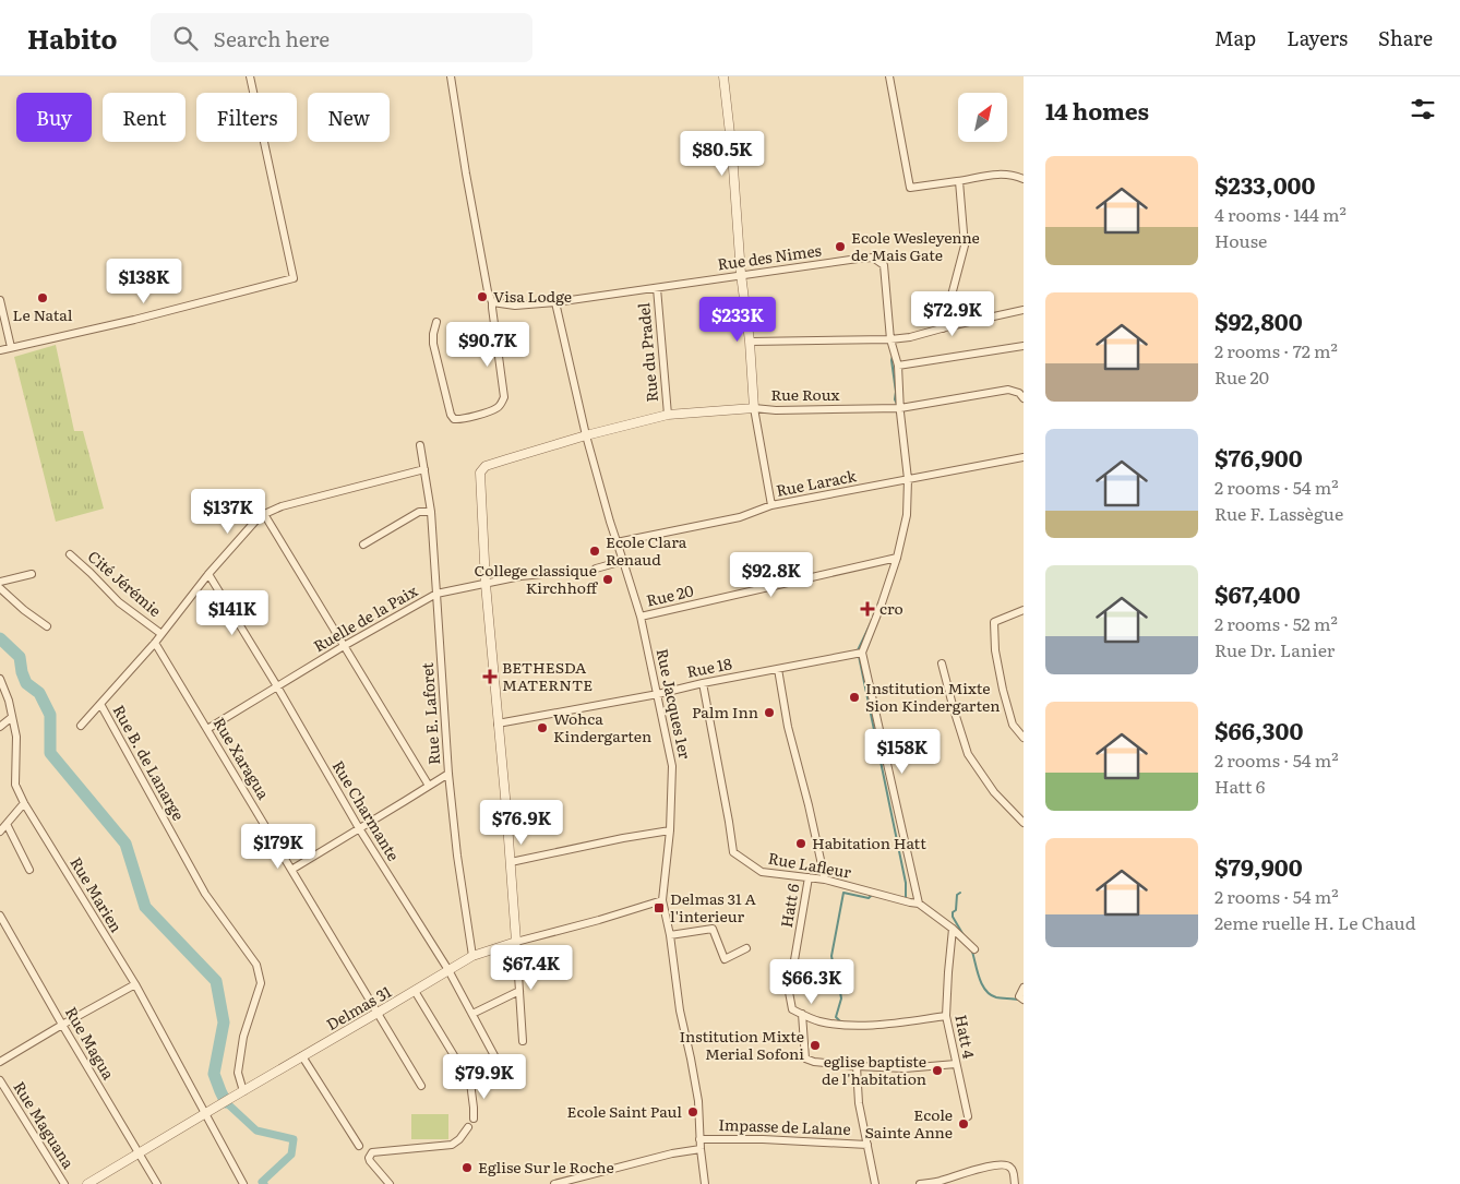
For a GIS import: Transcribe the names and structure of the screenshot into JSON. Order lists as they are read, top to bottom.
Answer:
{
  "streets": {
    "street": [
      "Rue des Nimes",
      "Rue du Pradel",
      "Rue Roux",
      "Rue Larack",
      "Cité Jérémie",
      "Rue 20",
      "Ruelle de la Paix",
      "Rue 18",
      "Rue Jacques 1er",
      "Rue E. Laforet",
      "Rue Xaragua",
      "Rue B. de Lanarge",
      "Rue Charmante",
      "Rue Lafleur",
      "Rue Marien",
      "Hatt 6",
      "Delmas 31",
      "Hatt 4",
      "Rue Magua",
      "Rue Maguana",
      "Impasse de Lalane"
    ]
  },
  "crossings": [
    ["Rue des Nimes", "Rue du Pradel"],
    ["Rue des Nimes", "Rue Roux"],
    ["Rue des Nimes", "Rue Larack"],
    ["Rue des Nimes", "Rue 20"],
    ["Rue des Nimes", "Rue 18"],
    ["Rue des Nimes", "Rue Jacques 1er"],
    ["Rue du Pradel", "Rue Roux"],
    ["Rue Roux", "Ruelle de la Paix"],
    ["Rue Roux", "Rue Jacques 1er"],
    ["Rue Larack", "Rue Jacques 1er"],
    ["Cité Jérémie", "Rue B. de Lanarge"],
    ["Rue 20", "Rue Jacques 1er"],
    ["Ruelle de la Paix", "Rue E. Laforet"],
    ["Ruelle de la Paix", "Rue Xaragua"],
    ["Ruelle de la Paix", "Rue Charmante"],
    ["Rue 18", "Rue Jacques 1er"],
    ["Rue 18", "Rue Lafleur"],
    ["Rue Jacques 1er", "Delmas 31"],
    ["Rue Jacques 1er", "Impasse de Lalane"],
    ["Rue E. Laforet", "Rue B. de Lanarge"],
    ["Rue E. Laforet", "Delmas 31"],
    ["Rue Xaragua", "Rue B. de Lanarge"],
    ["Rue Xaragua", "Delmas 31"],
    ["Rue B. de Lanarge", "Rue Charmante"],
    ["Rue B. de Lanarge", "Delmas 31"],
    ["Rue Charmante", "Delmas 31"],
    ["Rue Lafleur", "Hatt 6"],
    ["Rue Lafleur", "Hatt 4"],
    ["Rue Marien", "Delmas 31"],
    ["Delmas 31", "Rue Magua"]
  ],
  "places": {
    "other": [
      "Ecole Wesleyenne de Mais Gate",
      "Visa Lodge",
      "Le Natal",
      "Ecole Clara Renaud",
      "College classique Kirchhoff",
      "Institution Mixte Sion Kindergarten",
      "Palm Inn",
      "Wohca Kindergarten",
      "Habitation Hatt",
      "Institution Mixte Merial Sofoni",
      "eglise baptiste de l'habitation",
      "Ecole Saint Paul",
      "Ecole Sainte Anne",
      "Eglise Sur le Roche"
    ],
    "health": ["cro", "BETHESDA MATERNTE"],
    "transit": ["Delmas 31 A l'interieur"]
  },
  "north": "top right",
  "page": {
    "header": "Habito",
    "search": "Search here",
    "nav": ["Map", "Layers", "Share"],
    "heading": "14 homes",
    "chip": [
      "Buy",
      "Rent",
      "Filters",
      "New"
    ],
    "price": [
      "$80.5K",
      "$138K",
      "$72.9K",
      "$233K",
      "$90.7K",
      "$137K",
      "$92.8K",
      "$141K",
      "$158K",
      "$76.9K",
      "$179K",
      "$67.4K",
      "$66.3K",
      "$79.9K"
    ],
    "list": [
      {
        "name": "$233,000",
        "note": "4 rooms · 144 m² · House"
      },
      {
        "name": "$92,800",
        "note": "2 rooms · 72 m² · Rue 20"
      },
      {
        "name": "$76,900",
        "note": "2 rooms · 54 m² · Rue F. Lassègue"
      },
      {
        "name": "$67,400",
        "note": "2 rooms · 52 m² · Rue Dr. Lanier"
      },
      {
        "name": "$66,300",
        "note": "2 rooms · 54 m² · Hatt 6"
      },
      {
        "name": "$79,900",
        "note": "2 rooms · 54 m² · 2eme ruelle H. Le Chaud"
      }
    ]
  }
}
